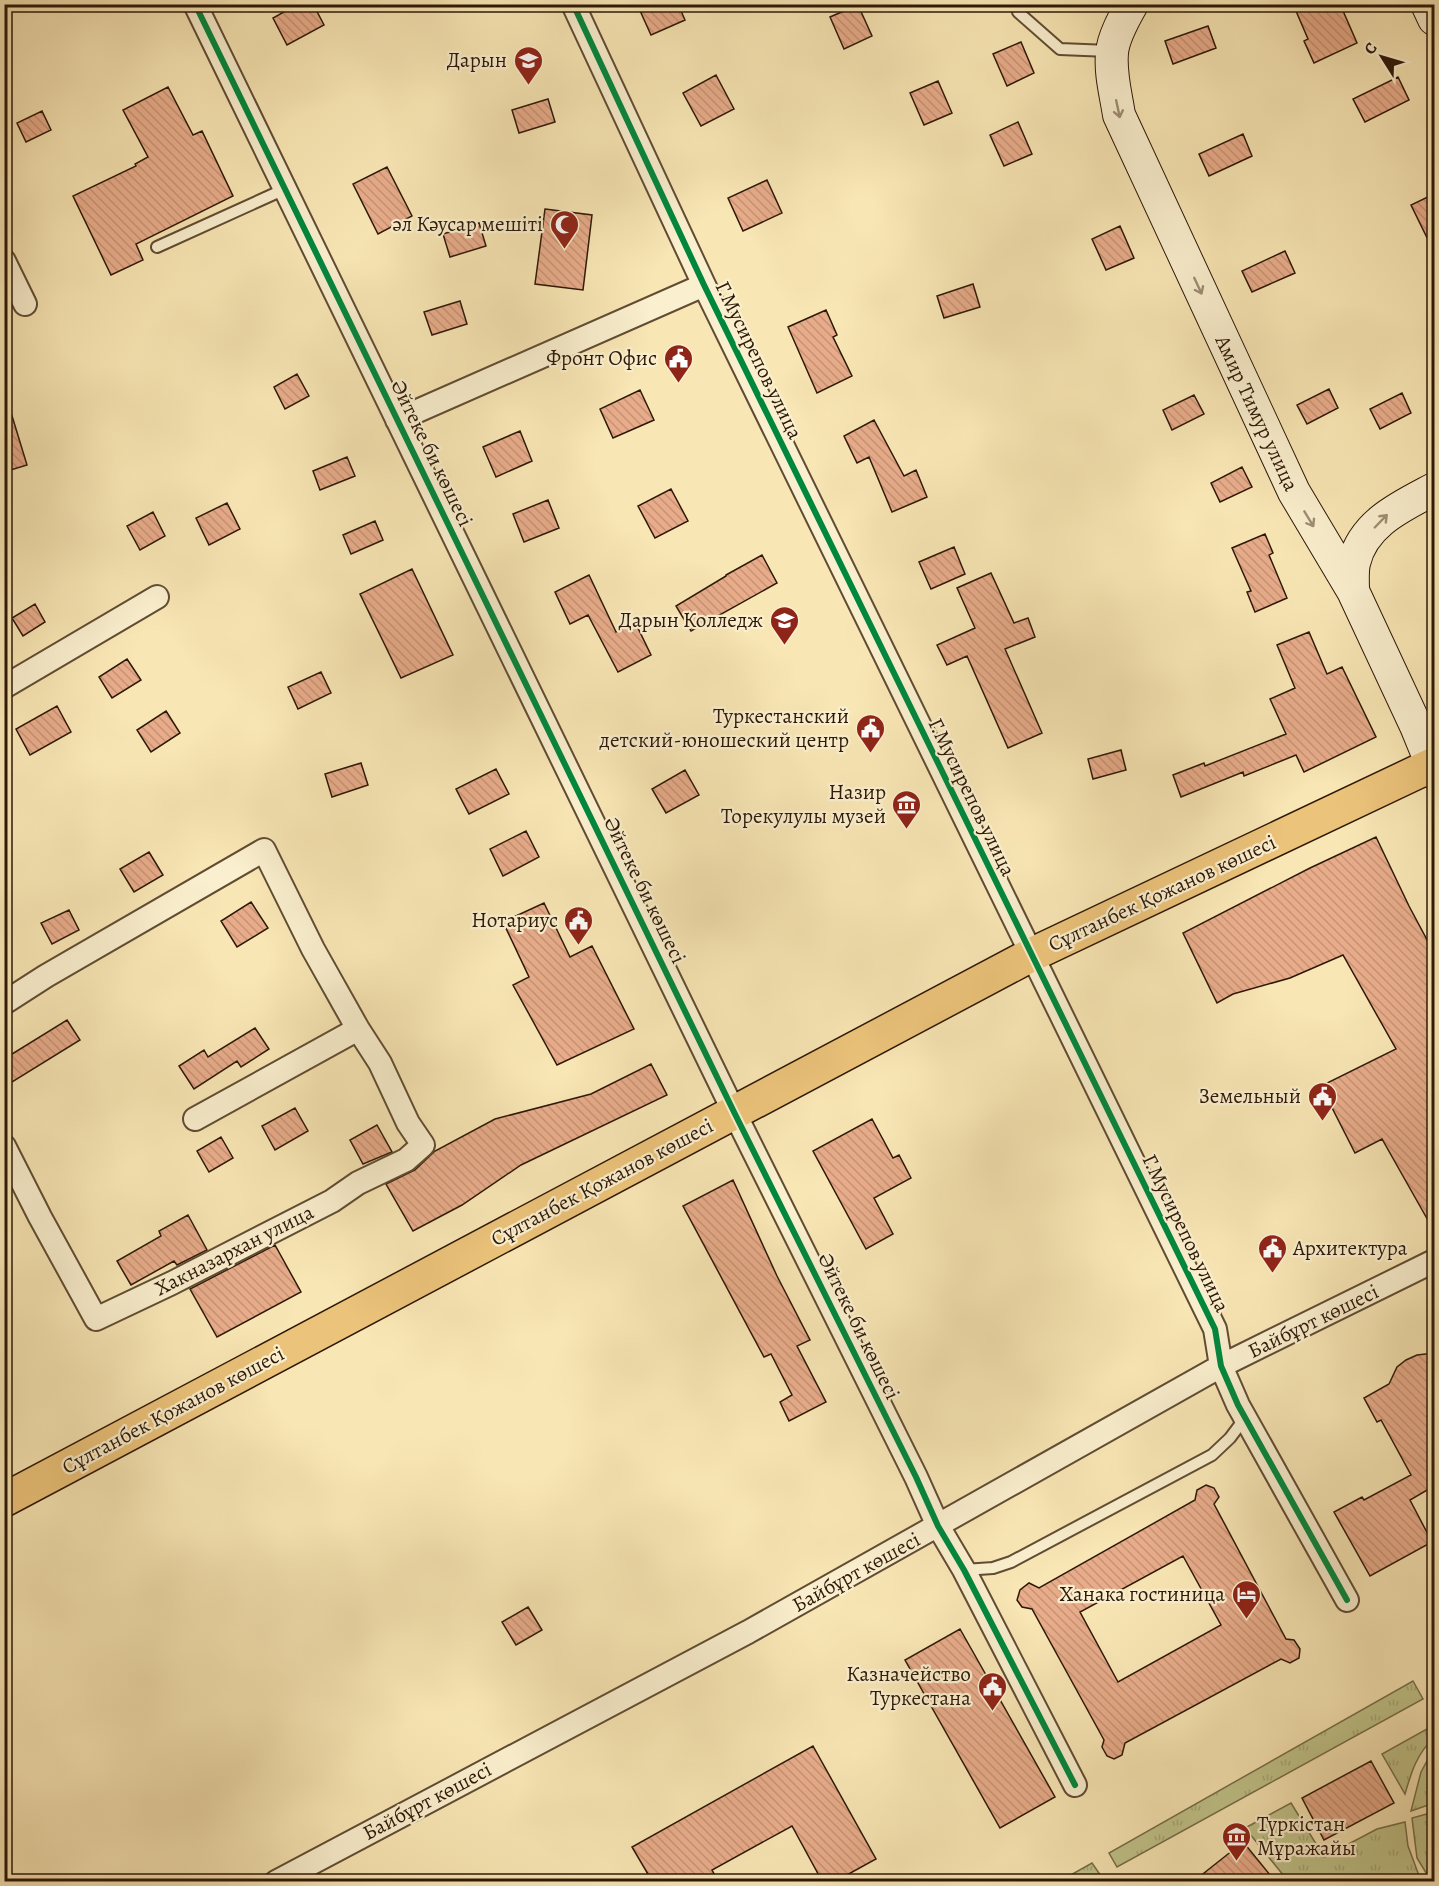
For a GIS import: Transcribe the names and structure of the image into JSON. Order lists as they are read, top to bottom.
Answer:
{
  "streets": {
    "main road": ["Амир Тимур улица", "Сұлтанбек Қожанов көшесі"],
    "street": [
      "Г.Мусирепов улица",
      "Әйтеке би көшесі",
      "Хакназархан улица",
      "Байбұрт көшесі"
    ]
  },
  "crossings": [
    ["Г.Мусирепов улица", "Сұлтанбек Қожанов көшесі"],
    ["Г.Мусирепов улица", "Байбұрт көшесі"],
    ["Амир Тимур улица", "Сұлтанбек Қожанов көшесі"],
    ["Әйтеке би көшесі", "Сұлтанбек Қожанов көшесі"],
    ["Әйтеке би көшесі", "Байбұрт көшесі"]
  ],
  "one_way": ["Амир Тимур улица"],
  "places": {
    "school or university": ["Дарын", "Дарын Колледж"],
    "mosque": ["әл Кәусар мешіті"],
    "public building": [
      "Фронт Офис",
      "Туркестанский детский-юношеский центр",
      "Нотариус",
      "Земельный",
      "Архитектура",
      "Казначейство Туркестана"
    ],
    "museum": ["Назир Торекулулы музей", "Түркістан Мұражайы"],
    "hotel": ["Ханака гостиница"]
  },
  "north": "top left"
}
